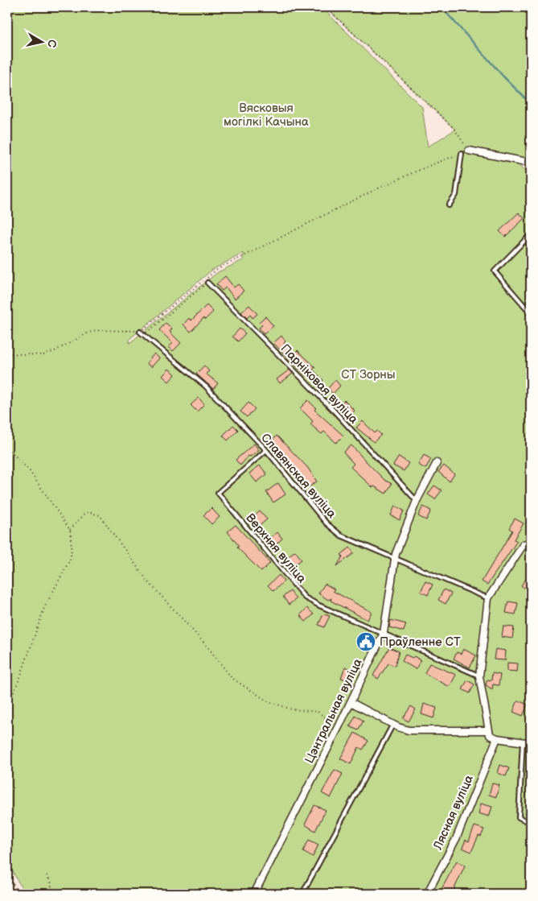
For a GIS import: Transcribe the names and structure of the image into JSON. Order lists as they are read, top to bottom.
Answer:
{
  "streets": {
    "street": ["Цэнтральная вуліца", "Лясная вуліца"],
    "lane": ["Парніковая вуліца", "Славянская вуліца", "Верхняя вуліца"]
  },
  "crossings": [
    ["Парніковая вуліца", "Цэнтральная вуліца"],
    ["Славянская вуліца", "Верхняя вуліца"],
    ["Славянская вуліца", "Цэнтральная вуліца"],
    ["Верхняя вуліца", "Цэнтральная вуліца"]
  ],
  "parks": ["Вясковыя могілкі Качына", "СТ Зорны"],
  "places": {
    "public building": ["Праўленне СТ"]
  },
  "north": "right"
}
